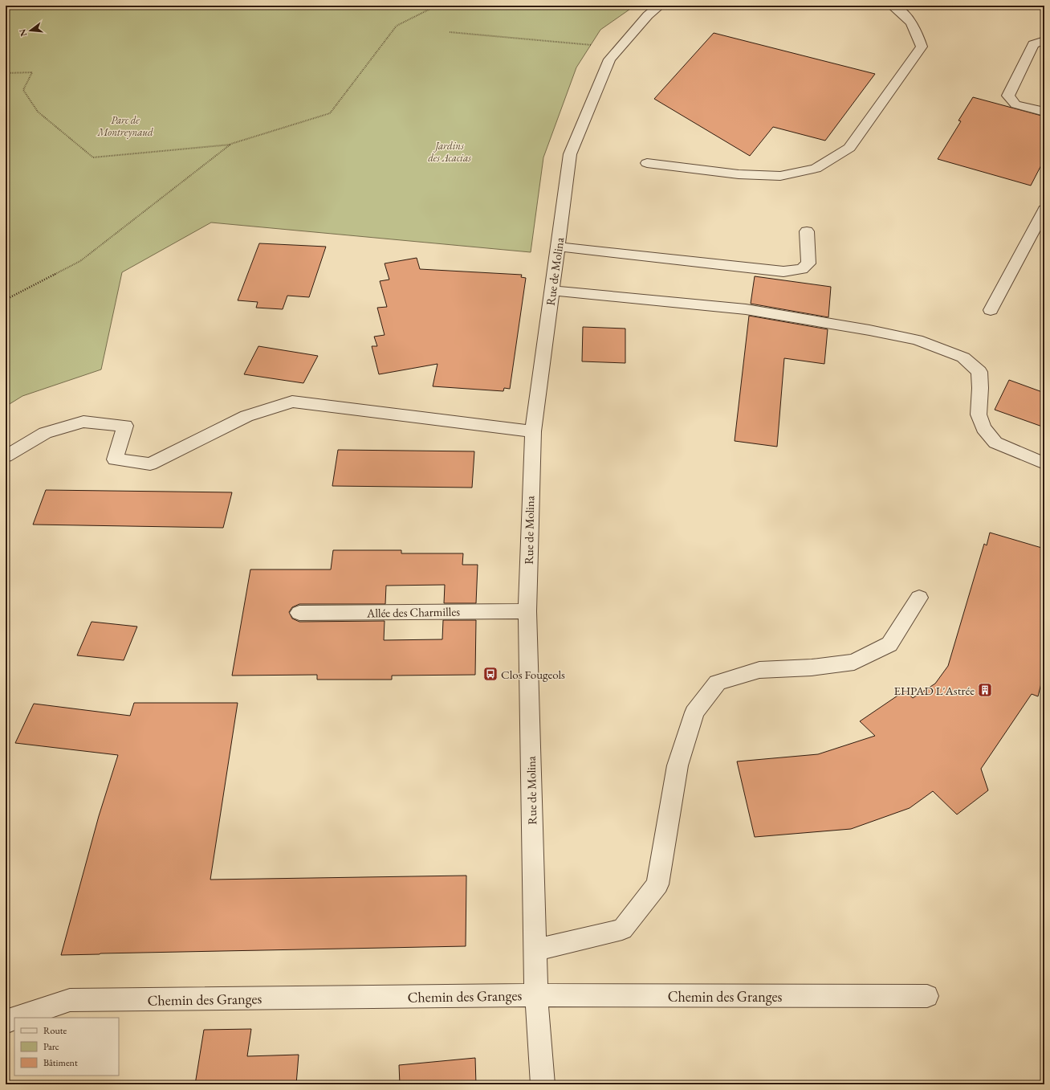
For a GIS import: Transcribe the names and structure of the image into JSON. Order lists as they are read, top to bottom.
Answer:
{
  "streets": {
    "street": ["Rue de Molina", "Allée des Charmilles", "Chemin des Granges"]
  },
  "crossings": [
    ["Rue de Molina", "Allée des Charmilles"],
    ["Rue de Molina", "Chemin des Granges"]
  ],
  "parks": ["Parc de Montreynaud", "Jardins des Acacias"],
  "places": {
    "bus stop": ["Clos Fougeols"],
    "building": ["EHPAD L'Astrée"]
  },
  "legend": ["Route", "Parc", "Bâtiment"],
  "north": "left"
}
